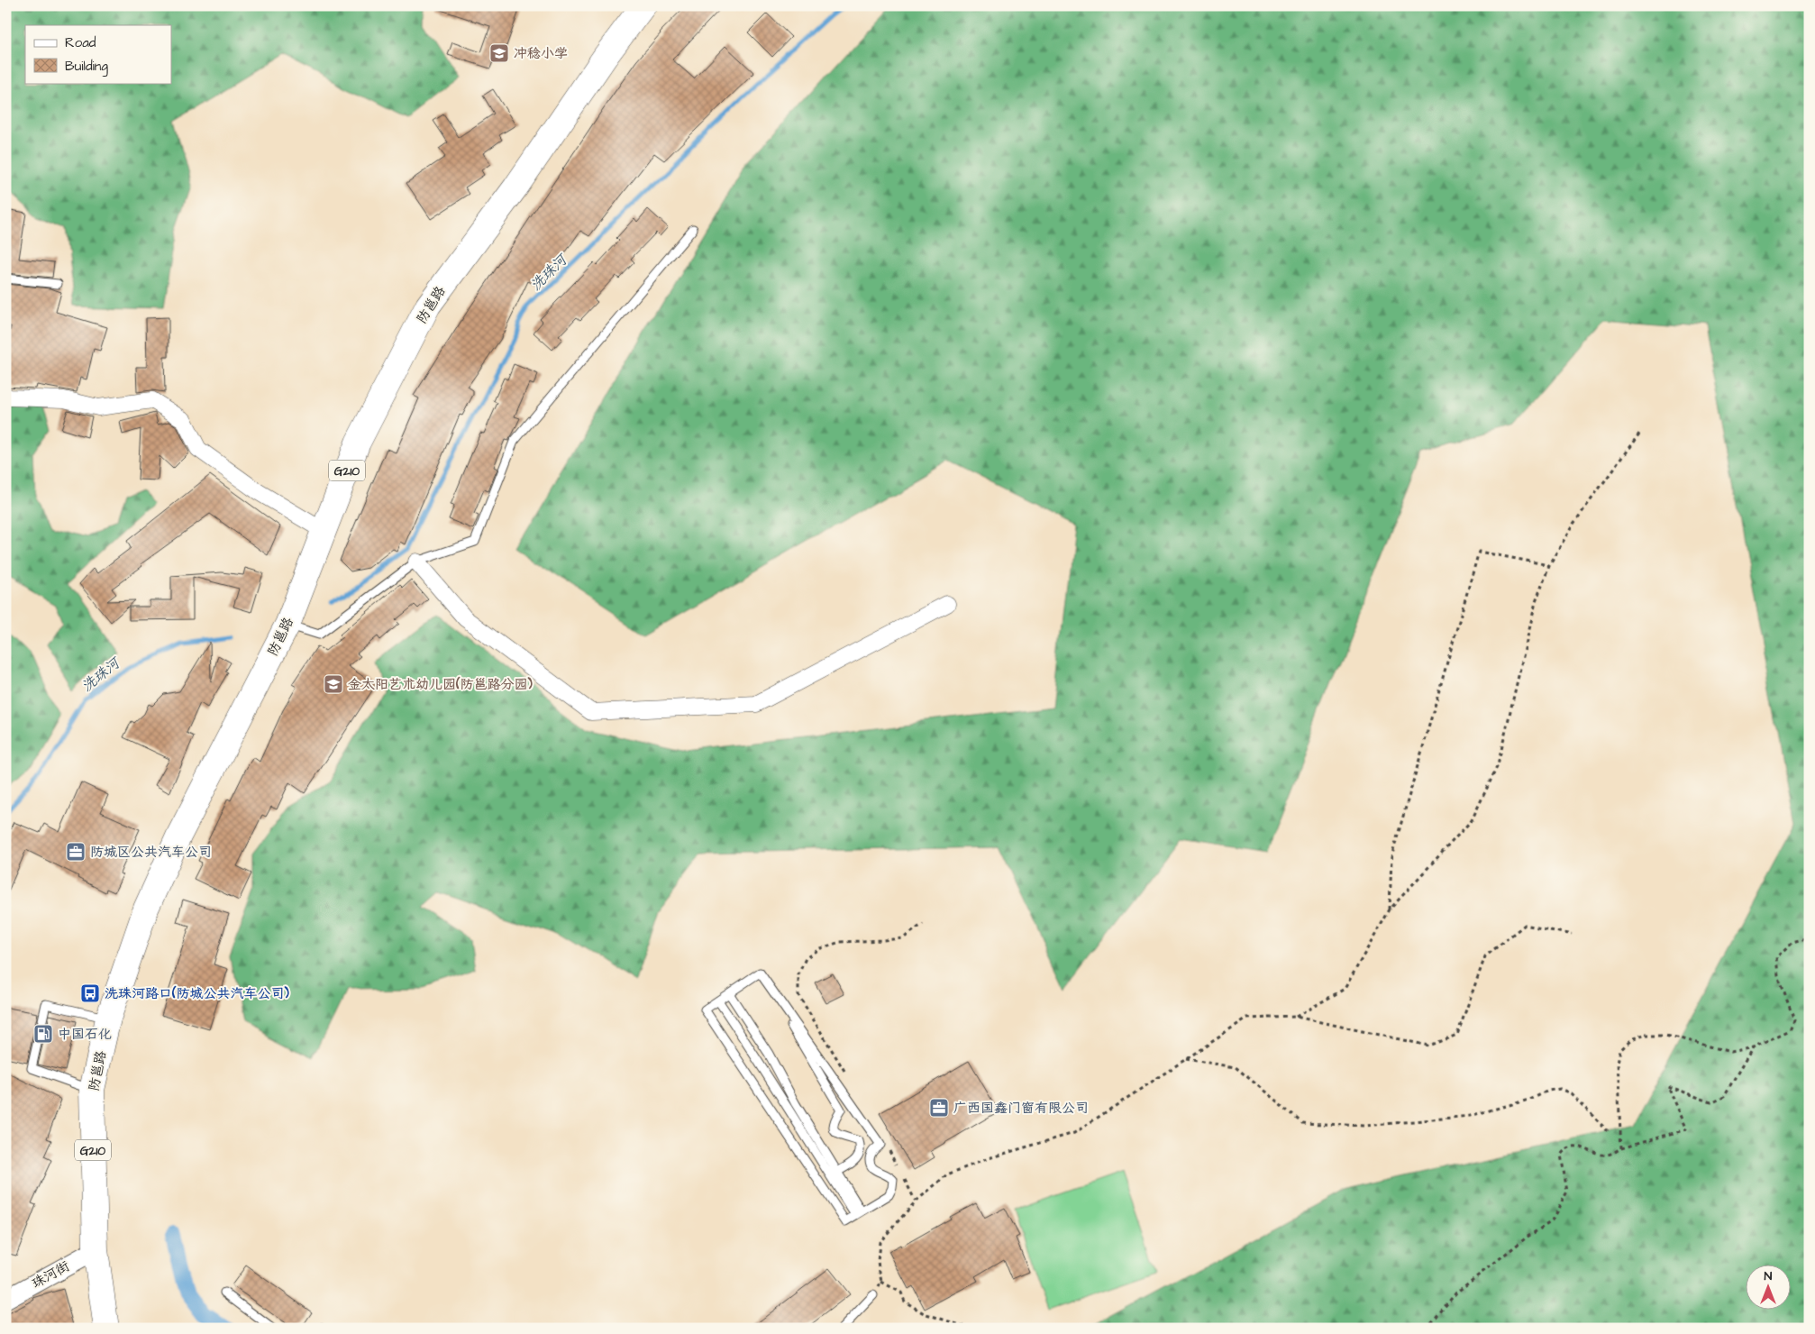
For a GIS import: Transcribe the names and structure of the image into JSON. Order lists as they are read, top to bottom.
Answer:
{
  "streets": {
    "highway": ["防邕路", "G210"],
    "street": ["珠河街"]
  },
  "crossings": [
    ["防邕路", "珠河街"]
  ],
  "water": ["洗珠河"],
  "places": {
    "school or university": ["冲稔小学", "金太阳艺术幼儿园(防邕路分园)"],
    "office": ["防城区公共汽车公司", "广西国鑫门窗有限公司"],
    "bus stop": ["洗珠河路口(防城公共汽车公司)"],
    "fuel station": ["中国石化"]
  },
  "legend": ["Road", "Building"],
  "north": "top"
}
